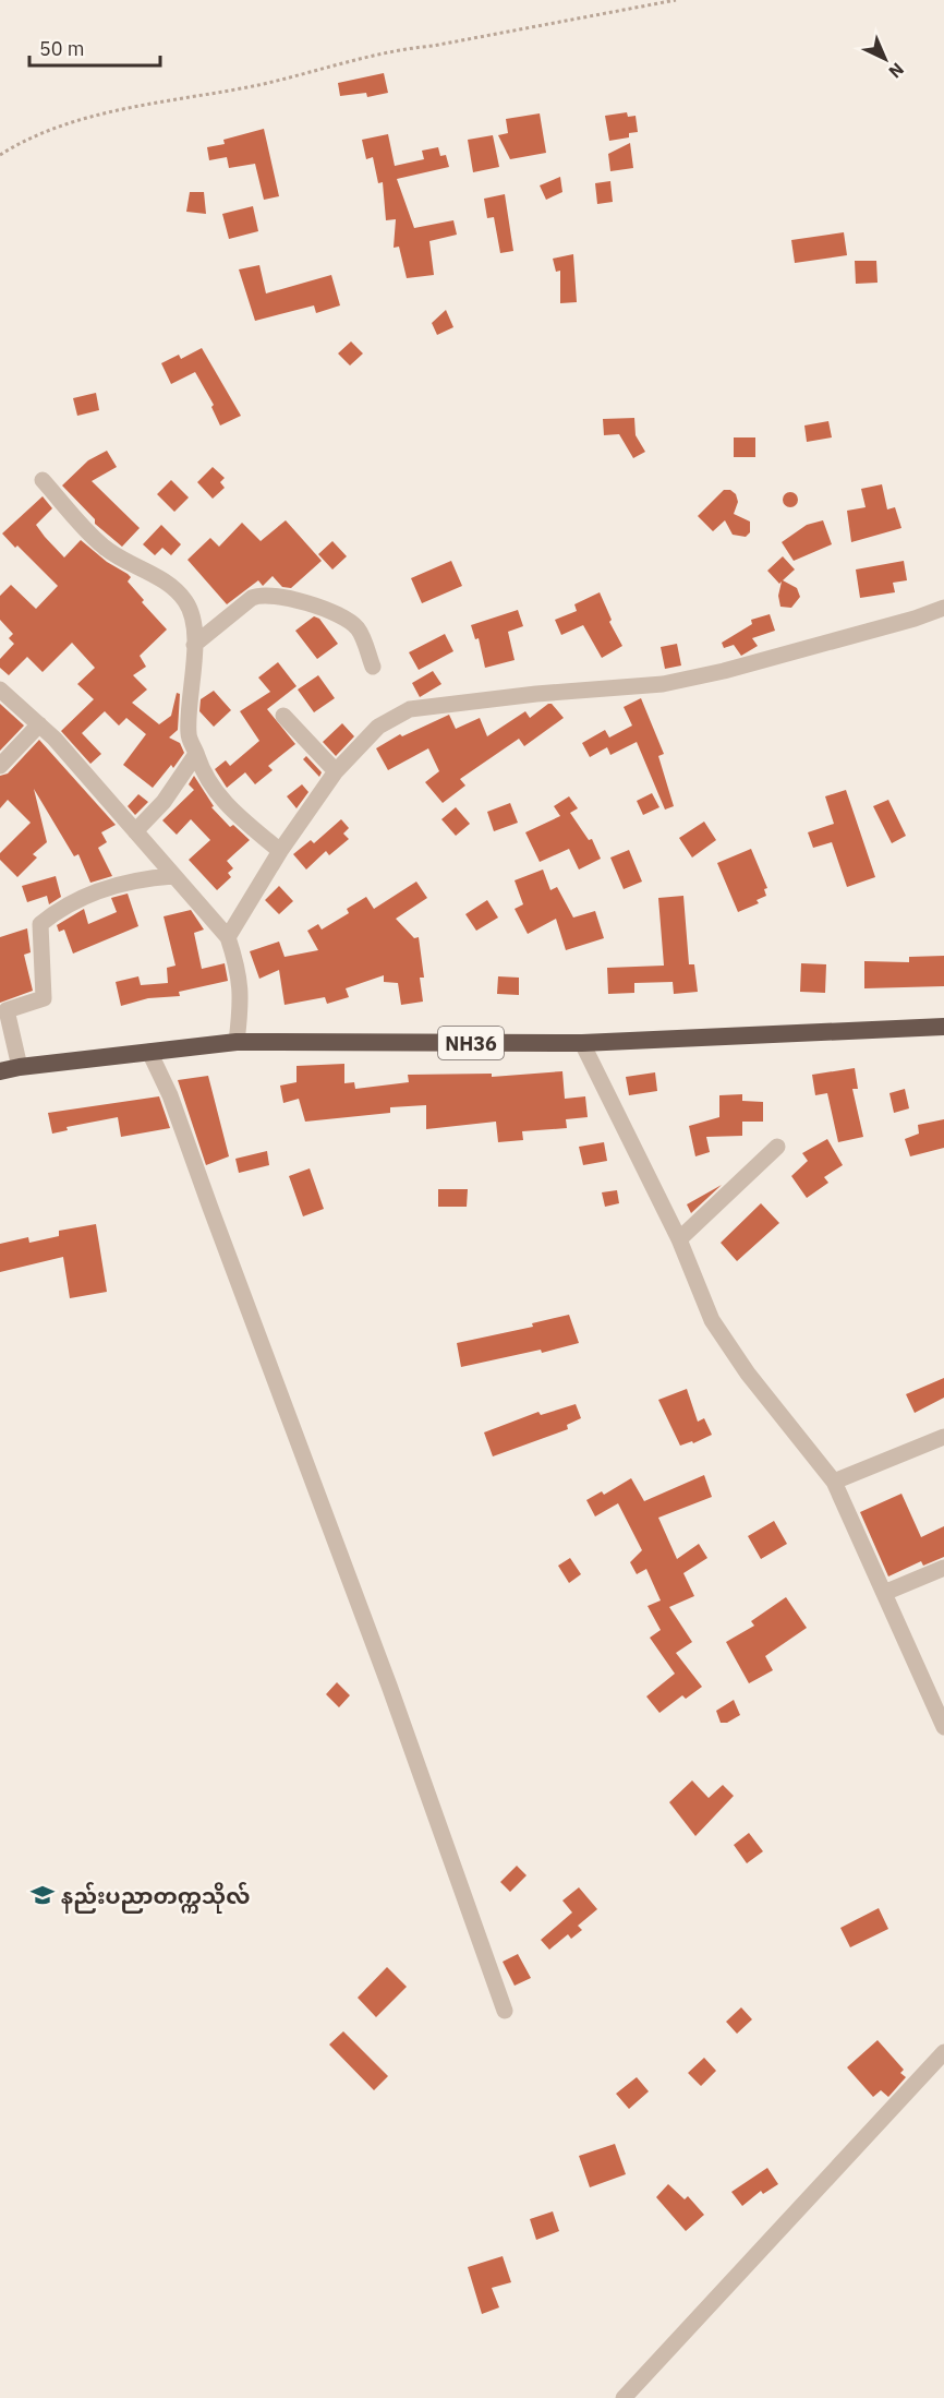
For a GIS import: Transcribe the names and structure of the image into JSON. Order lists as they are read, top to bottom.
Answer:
{
  "streets": {
    "highway": ["NH36"]
  },
  "places": {
    "school or university": ["နည်းပညာတက္ကသိုလ်"]
  },
  "scale_bar": "50 m",
  "north": "bottom right"
}
